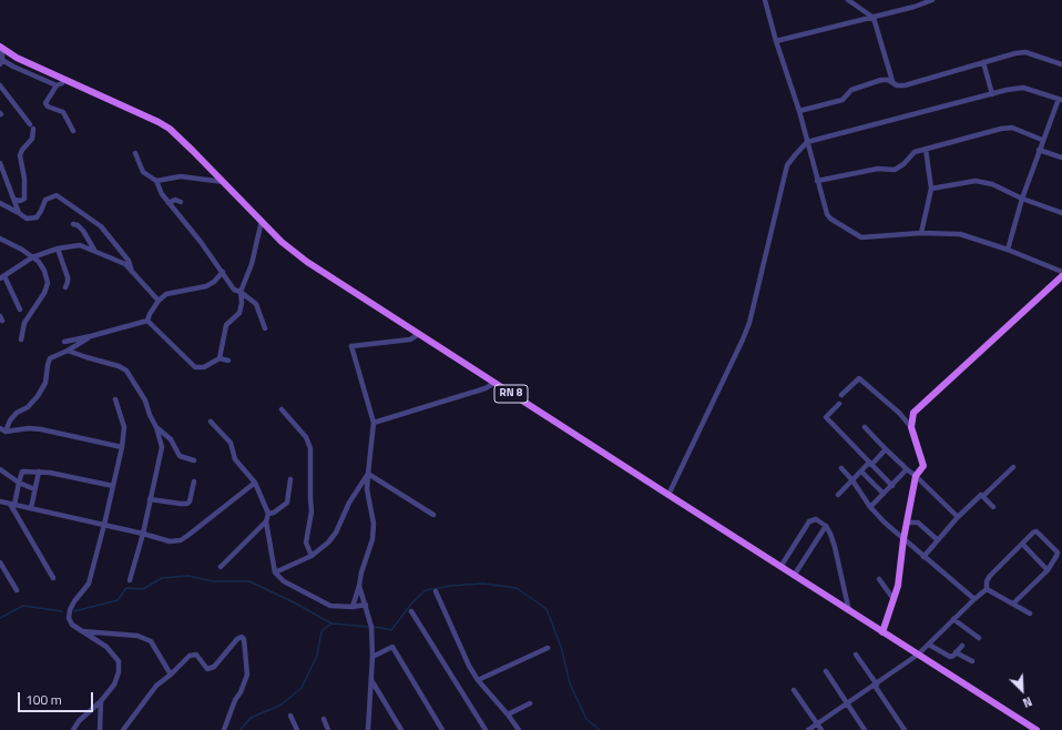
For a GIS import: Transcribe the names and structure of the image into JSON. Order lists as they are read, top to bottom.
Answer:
{
  "streets": {
    "main road": ["RN 8"]
  },
  "scale_bar": "100 m",
  "north": "bottom right"
}
